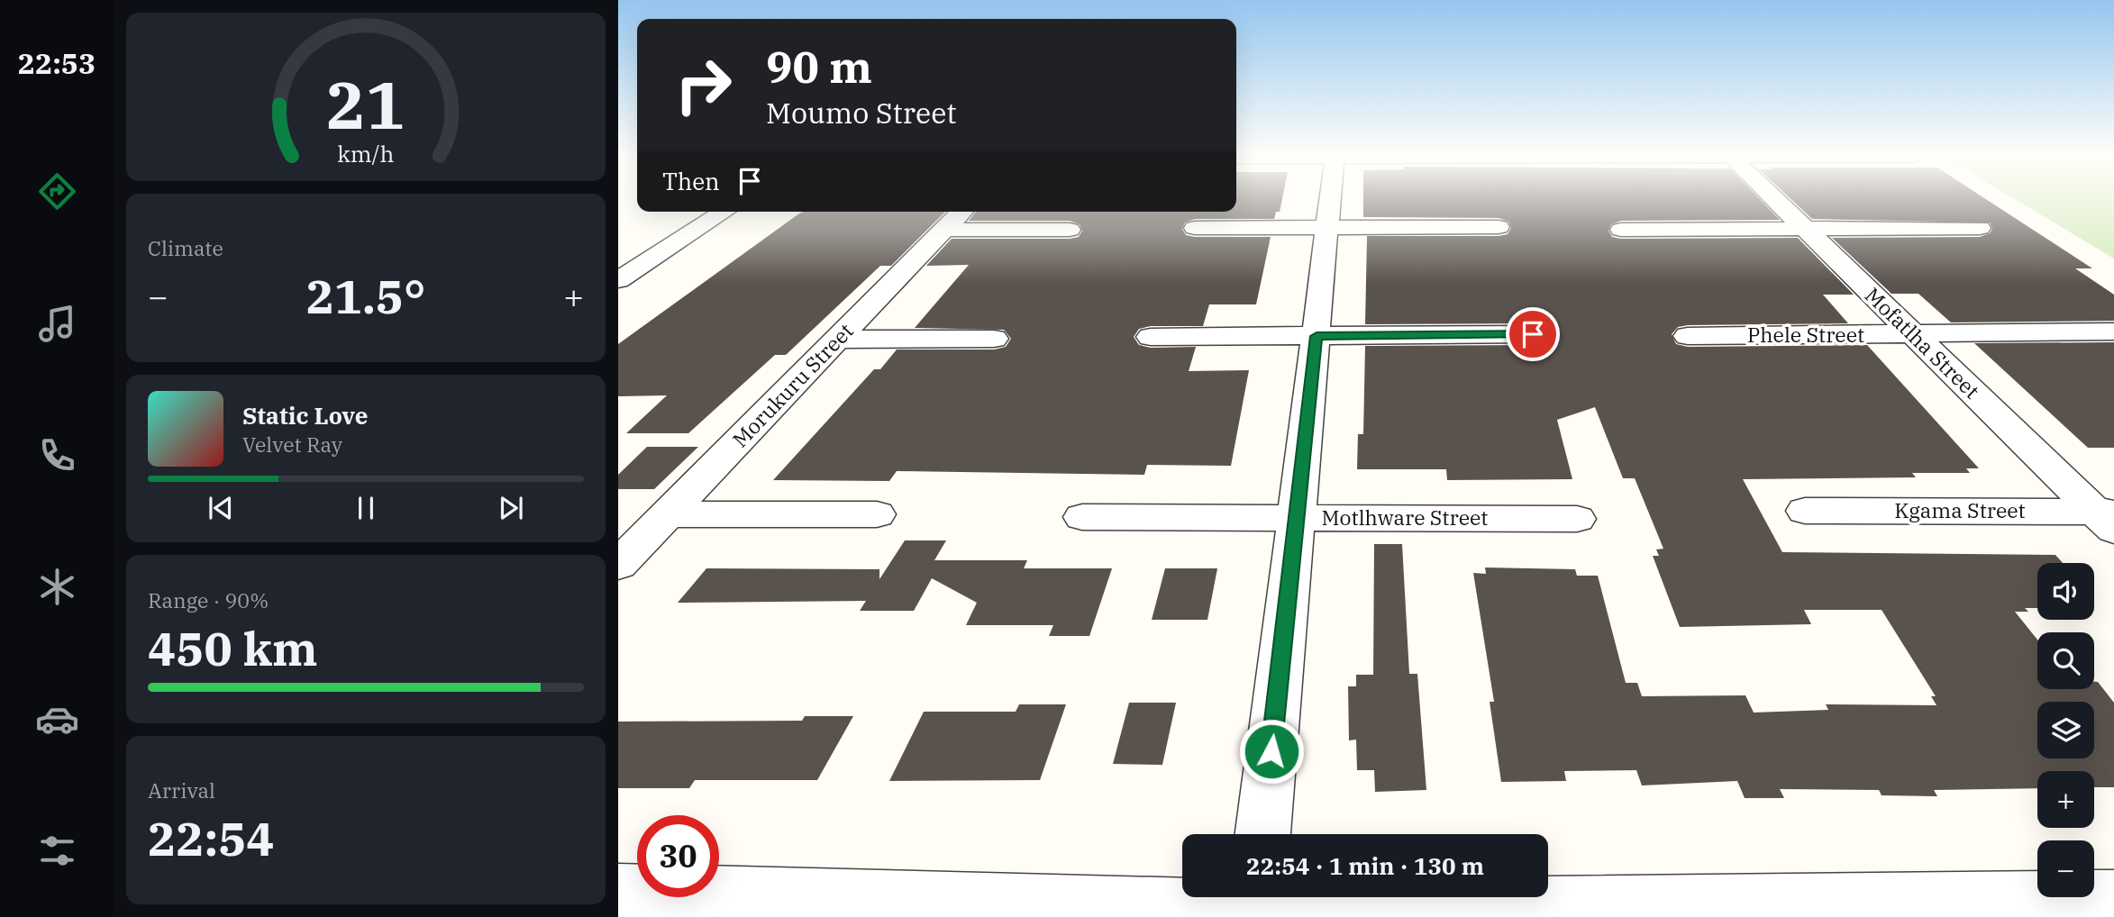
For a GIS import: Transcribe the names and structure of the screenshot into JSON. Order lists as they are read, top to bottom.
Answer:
{
  "streets": {
    "street": [
      "Phele Street",
      "Mofatlha Street",
      "Morukuru Street",
      "Kgama Street",
      "Motlhware Street"
    ]
  },
  "crossings": [
    ["Phele Street", "Mofatlha Street"],
    ["Mofatlha Street", "Kgama Street"]
  ],
  "page": {
    "tabs": "22:53",
    "turn": ["90 m", "Moumo Street"],
    "then": "Then",
    "tile": [
      "Climate",
      ["Range · 90%", "450 km"],
      ["Arrival", "22:54"]
    ],
    "heat": ["−", "21.5°", "+"],
    "song": ["Static Love", "Velvet Ray"],
    "map_buttons": ["+", "−"],
    "limit": "30",
    "trip": "22:54 · 1 min · 130 m",
    "gauge": ["21", "km/h"]
  }
}
